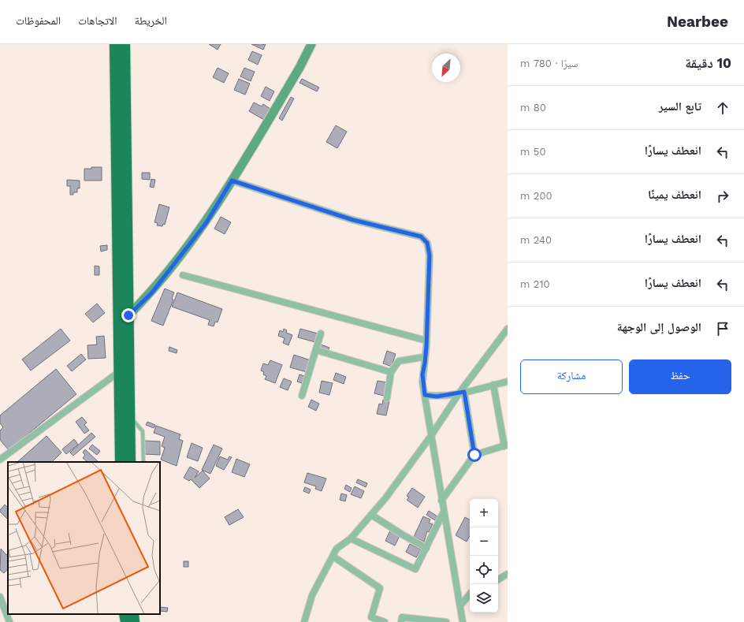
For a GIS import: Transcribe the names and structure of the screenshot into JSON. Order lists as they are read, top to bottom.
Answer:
{
  "north": "bottom left",
  "page": {
    "header": "Nearbee",
    "nav": ["الخريطة", "الاتجاهات", "المحفوظات"],
    "heading": ["10 دقيقة", "سيرًا · 780 m"],
    "list": [
      ["تابع السير", "80 m"],
      ["انعطف يسارًا", "50 m"],
      ["انعطف يمينًا", "200 m"],
      ["انعطف يسارًا", "240 m"],
      ["انعطف يسارًا", "210 m"],
      "الوصول إلى الوجهة"
    ],
    "buttons": ["حفظ", "مشاركة"],
    "map_buttons": ["+", "−"]
  }
}
